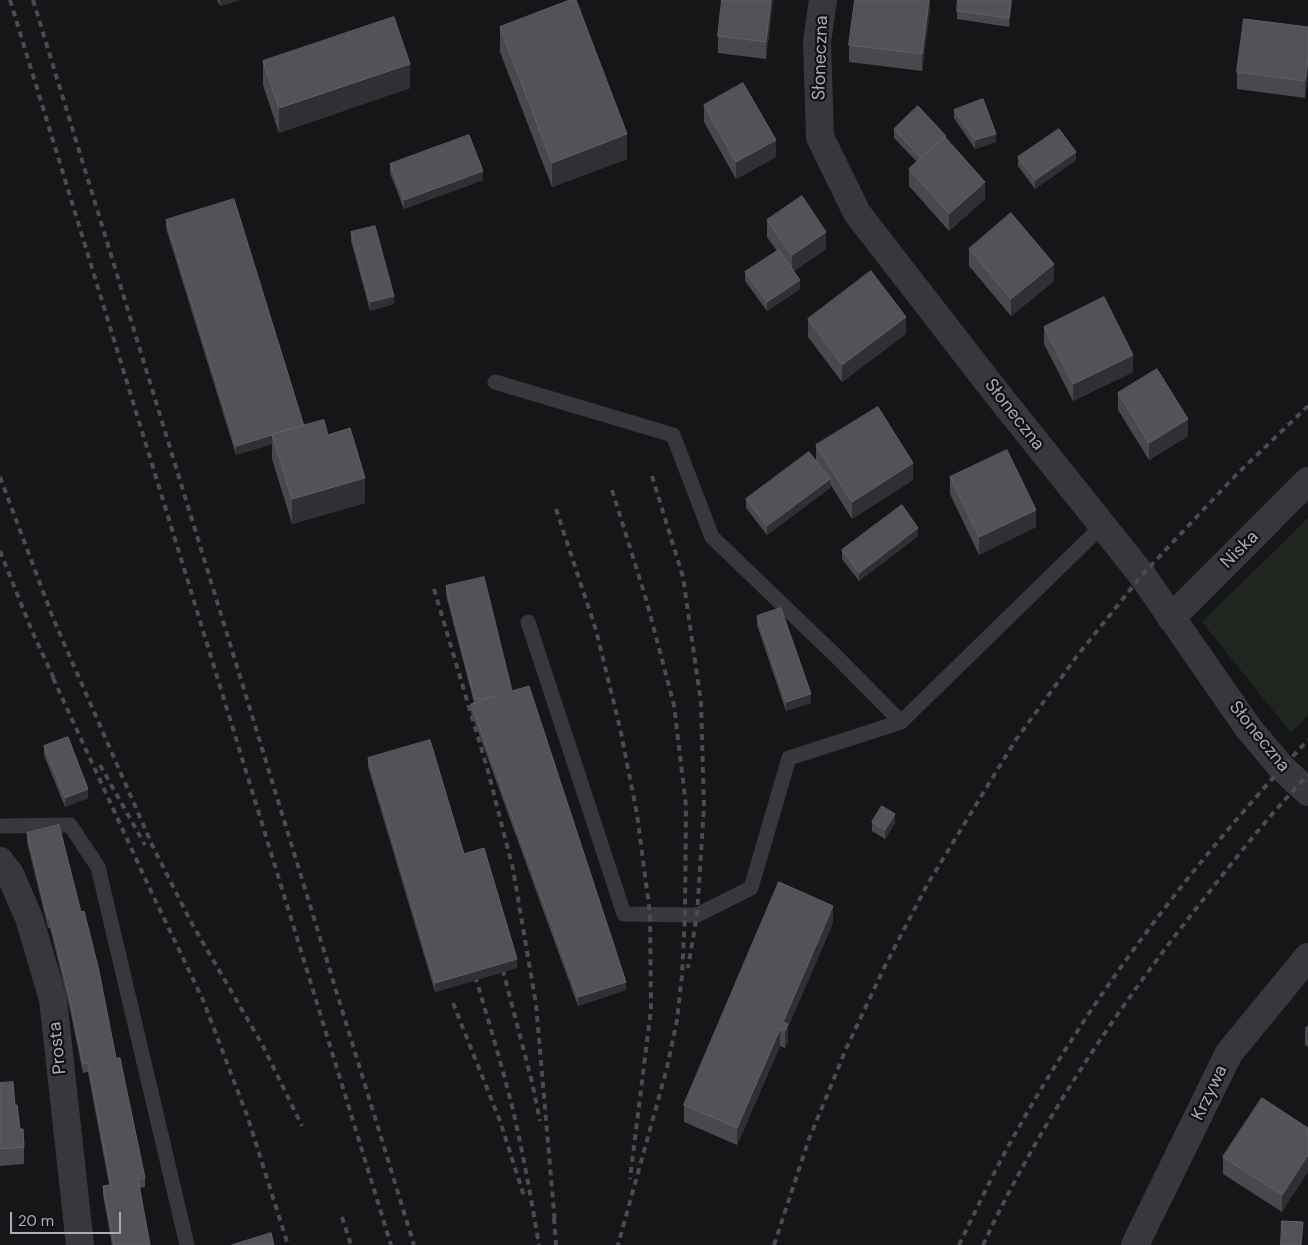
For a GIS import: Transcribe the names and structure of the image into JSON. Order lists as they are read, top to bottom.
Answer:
{
  "streets": {
    "street": [
      "Słoneczna",
      "Niska",
      "Prosta",
      "Krzywa"
    ]
  },
  "crossings": [
    ["Słoneczna", "Niska"]
  ],
  "scale_bar": "20 m"
}
